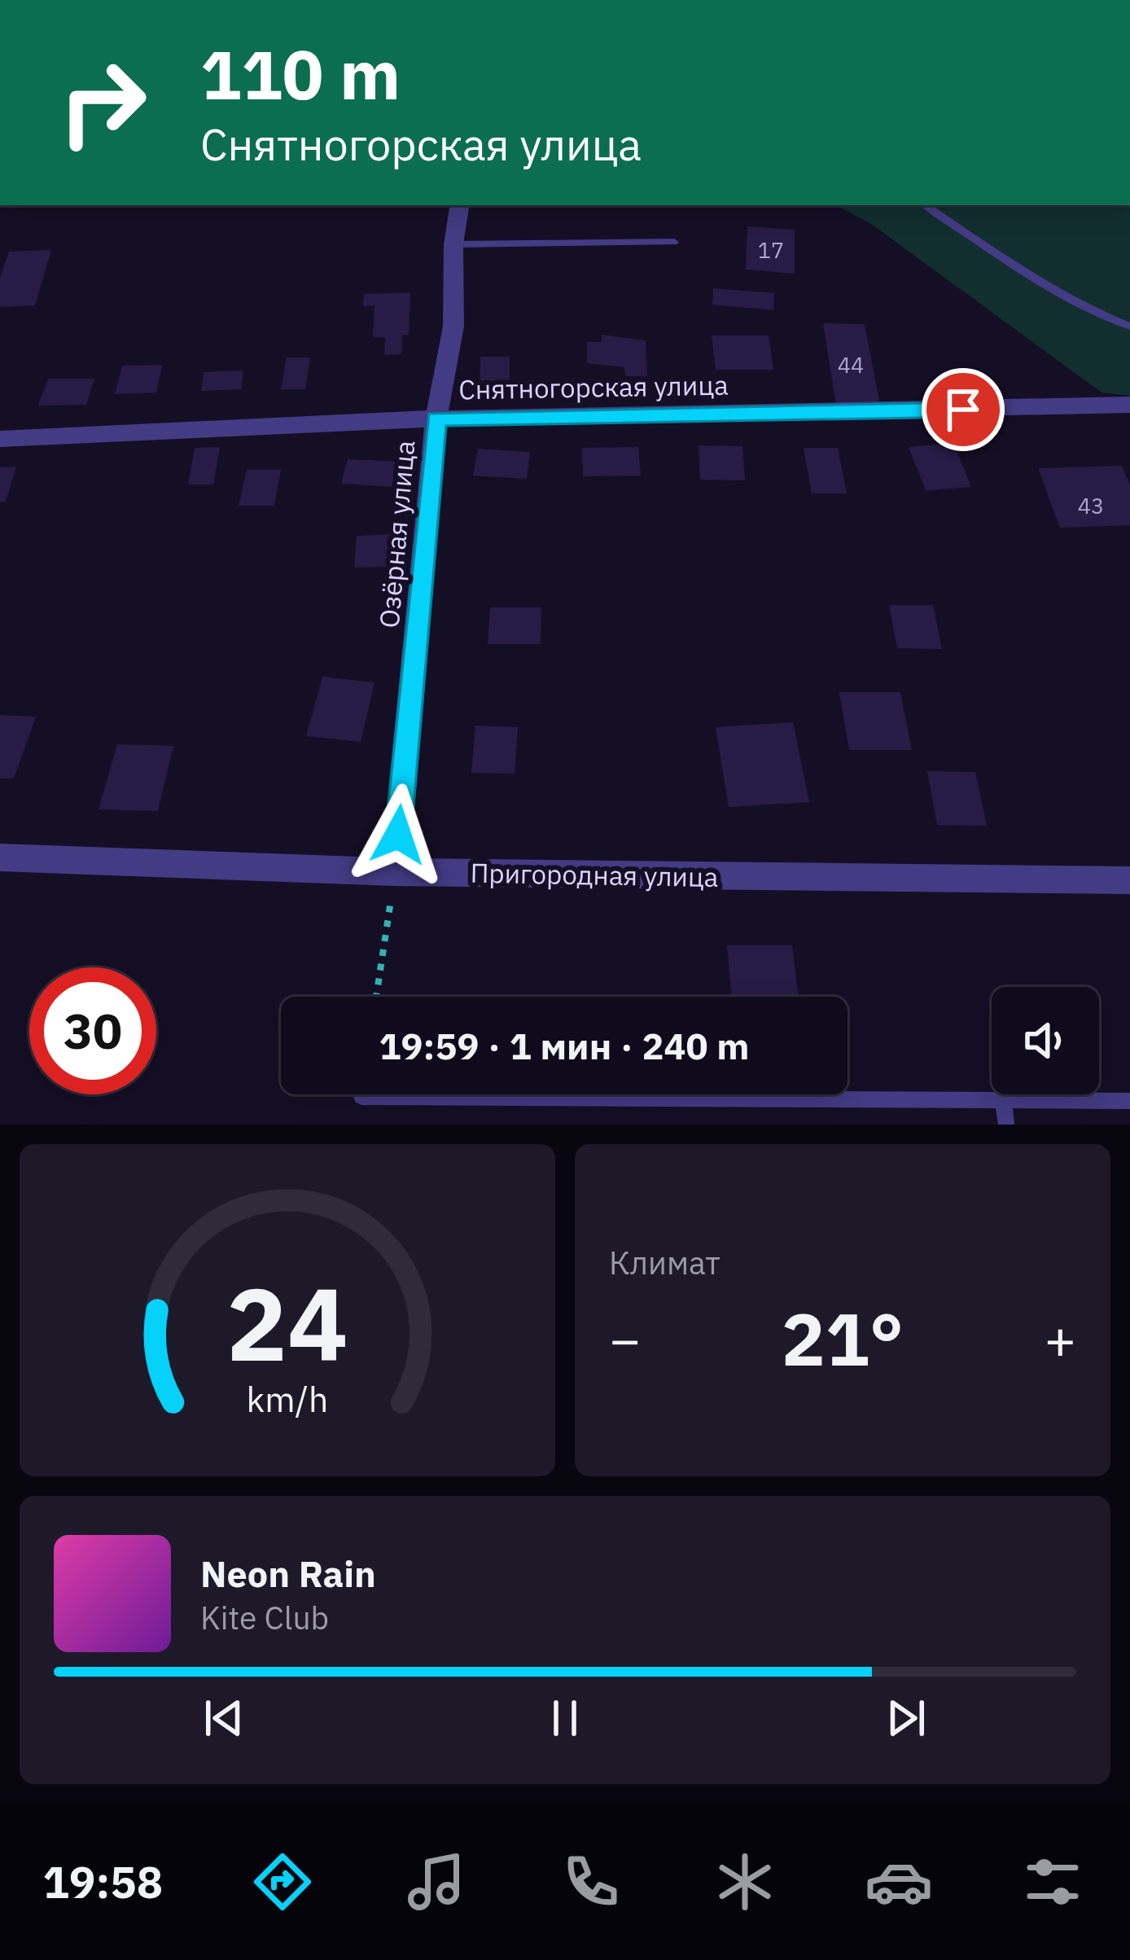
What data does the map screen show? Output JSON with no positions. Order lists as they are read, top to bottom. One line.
{"streets":{"street":["Снятногорская улица","Озёрная улица","Пригородная улица"]},"crossings":[["Снятногорская улица","Озёрная улица"],["Озёрная улица","Пригородная улица"]],"house_numbers":["17","44","43"],"page":{"turn":["110 m","Снятногорская улица"],"limit":"30","trip":"19:59 · 1 мин · 240 m","tile":"Климат","heat":["−","21°","+"],"song":["Neon Rain","Kite Club"],"tabs":"19:58","gauge":["24","km/h"]}}
